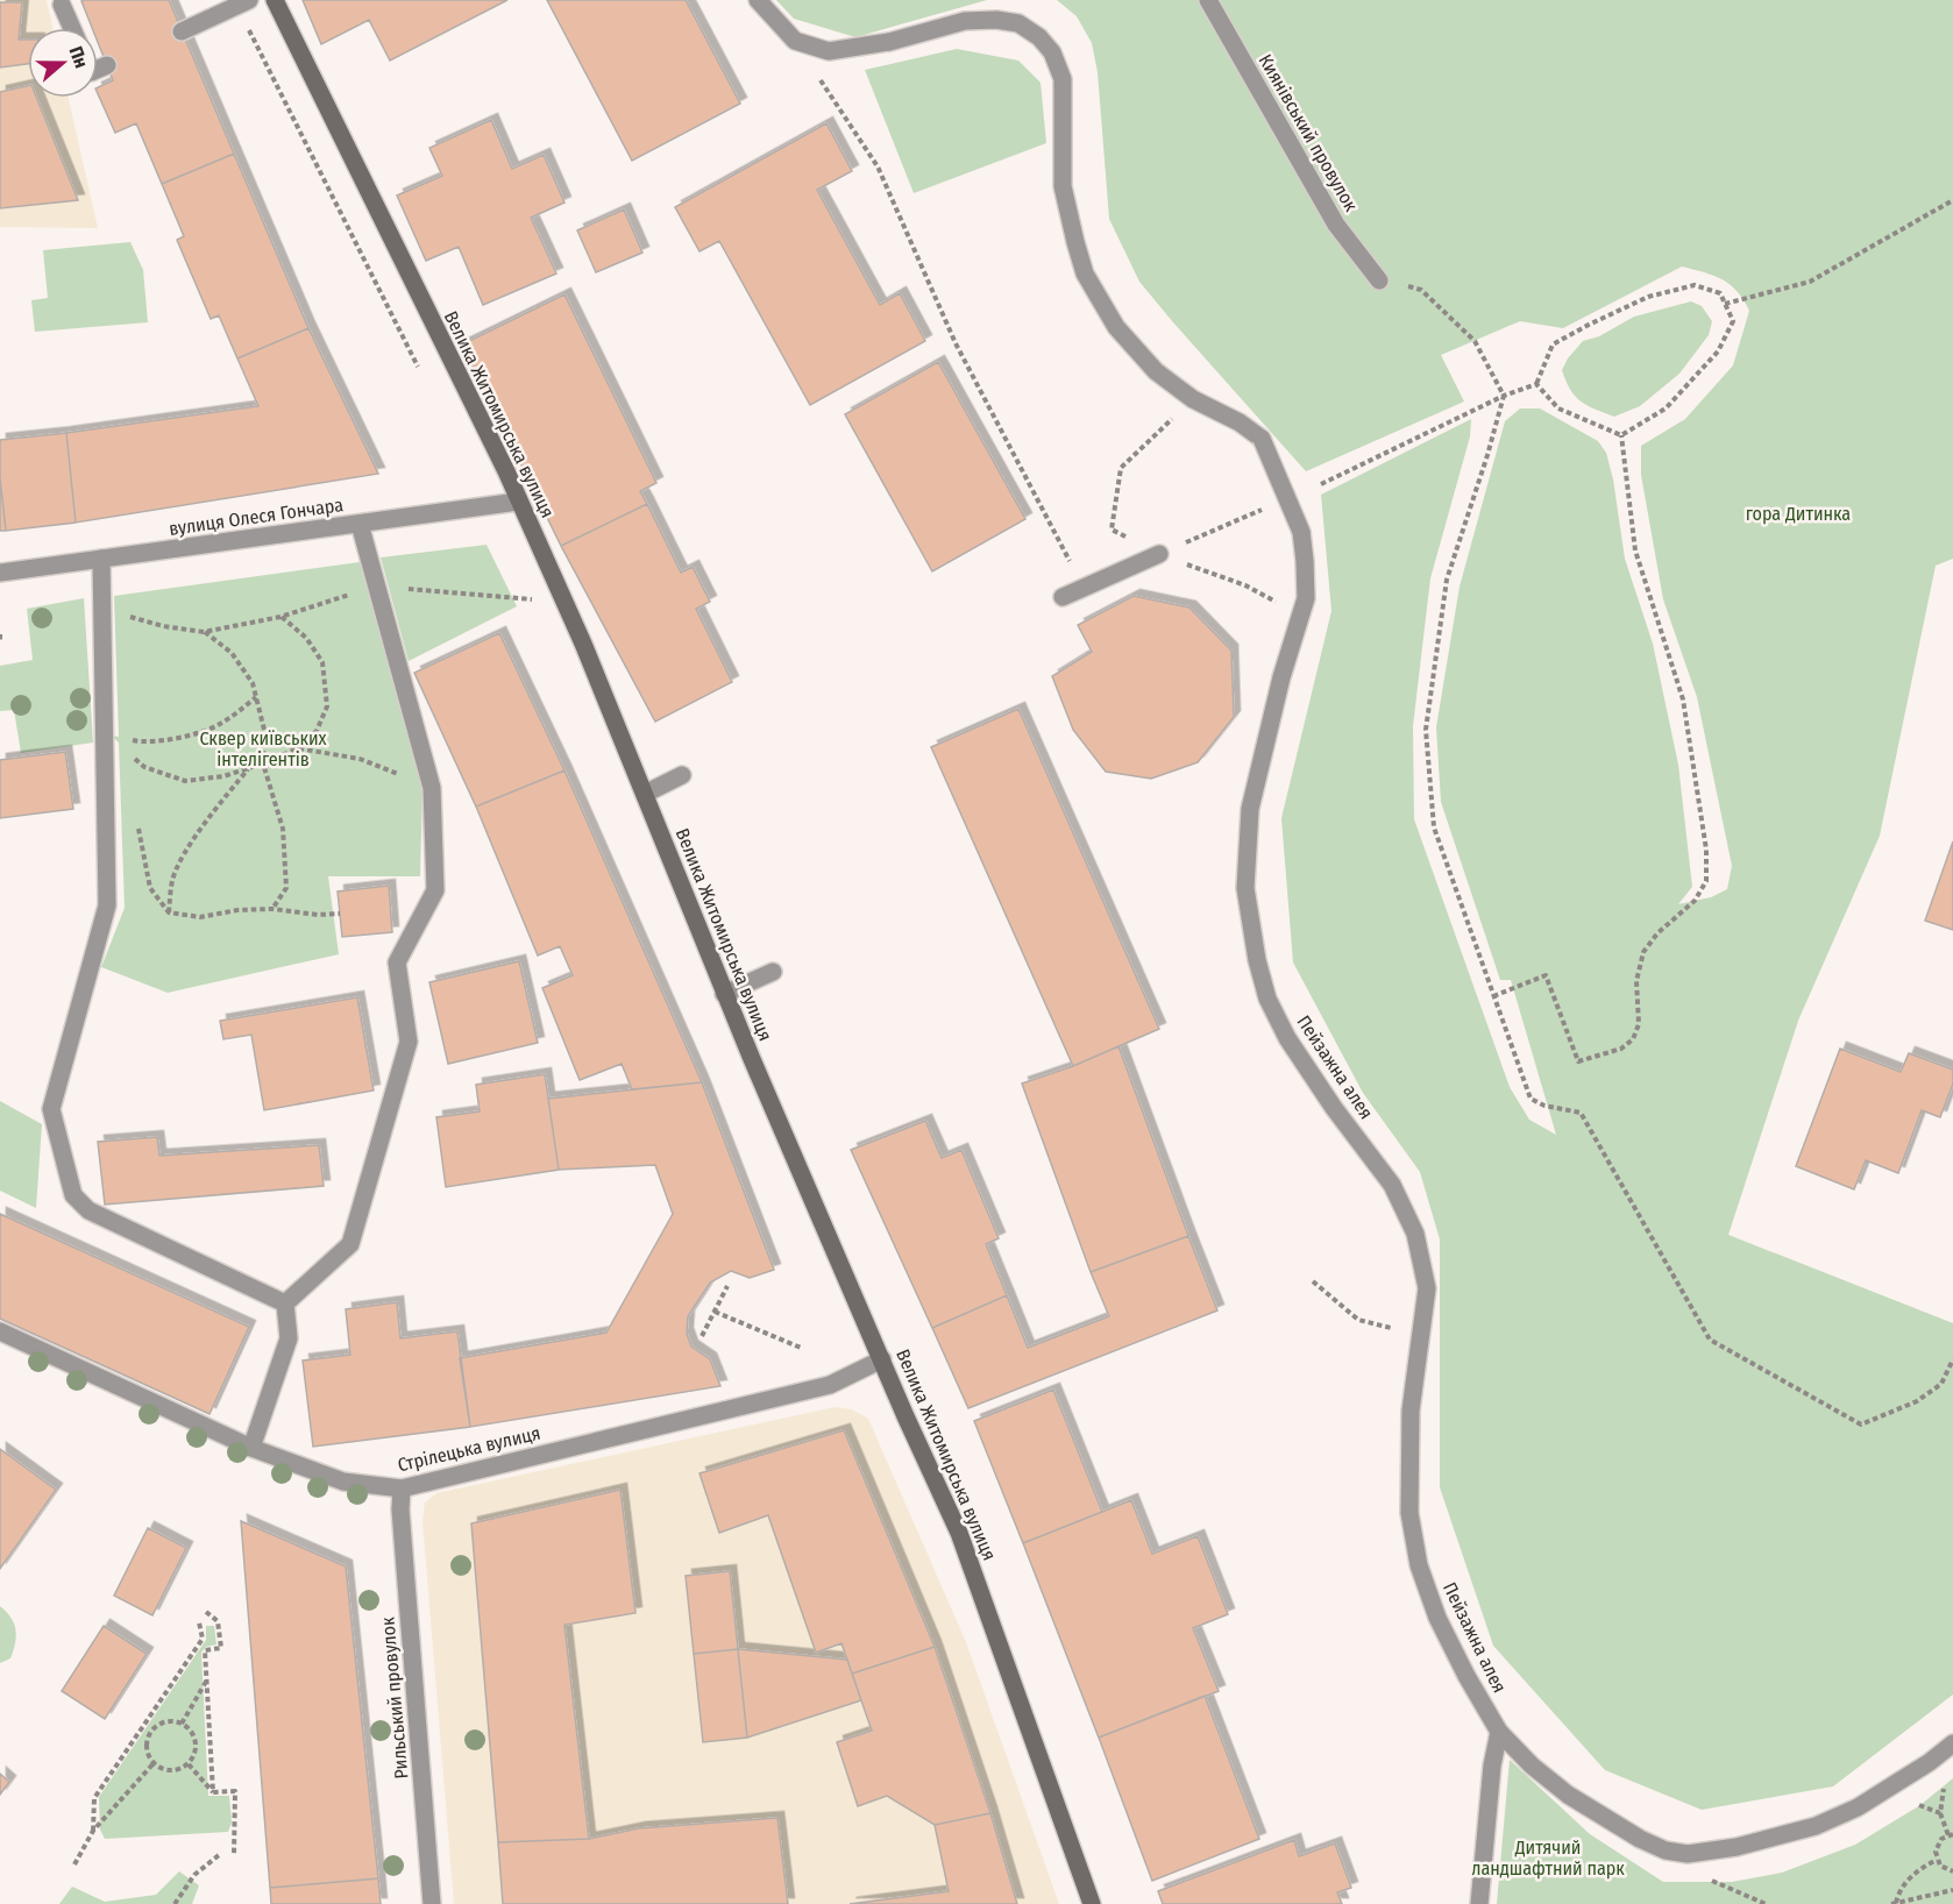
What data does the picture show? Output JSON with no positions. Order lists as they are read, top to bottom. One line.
{"streets":{"main road":["Велика Житомирська вулиця"],"street":["Киянівський провулок","вулиця Олеся Гончара","Пейзажна алея","Стрілецька вулиця","Рильський провулок"]},"crossings":[["Велика Житомирська вулиця","вулиця Олеся Гончара"],["Велика Житомирська вулиця","Стрілецька вулиця"],["Стрілецька вулиця","Рильський провулок"]],"parks":["гора Дитинка","Сквер київських інтелігентів","Дитячий ландшафтний парк"],"north":"right"}
